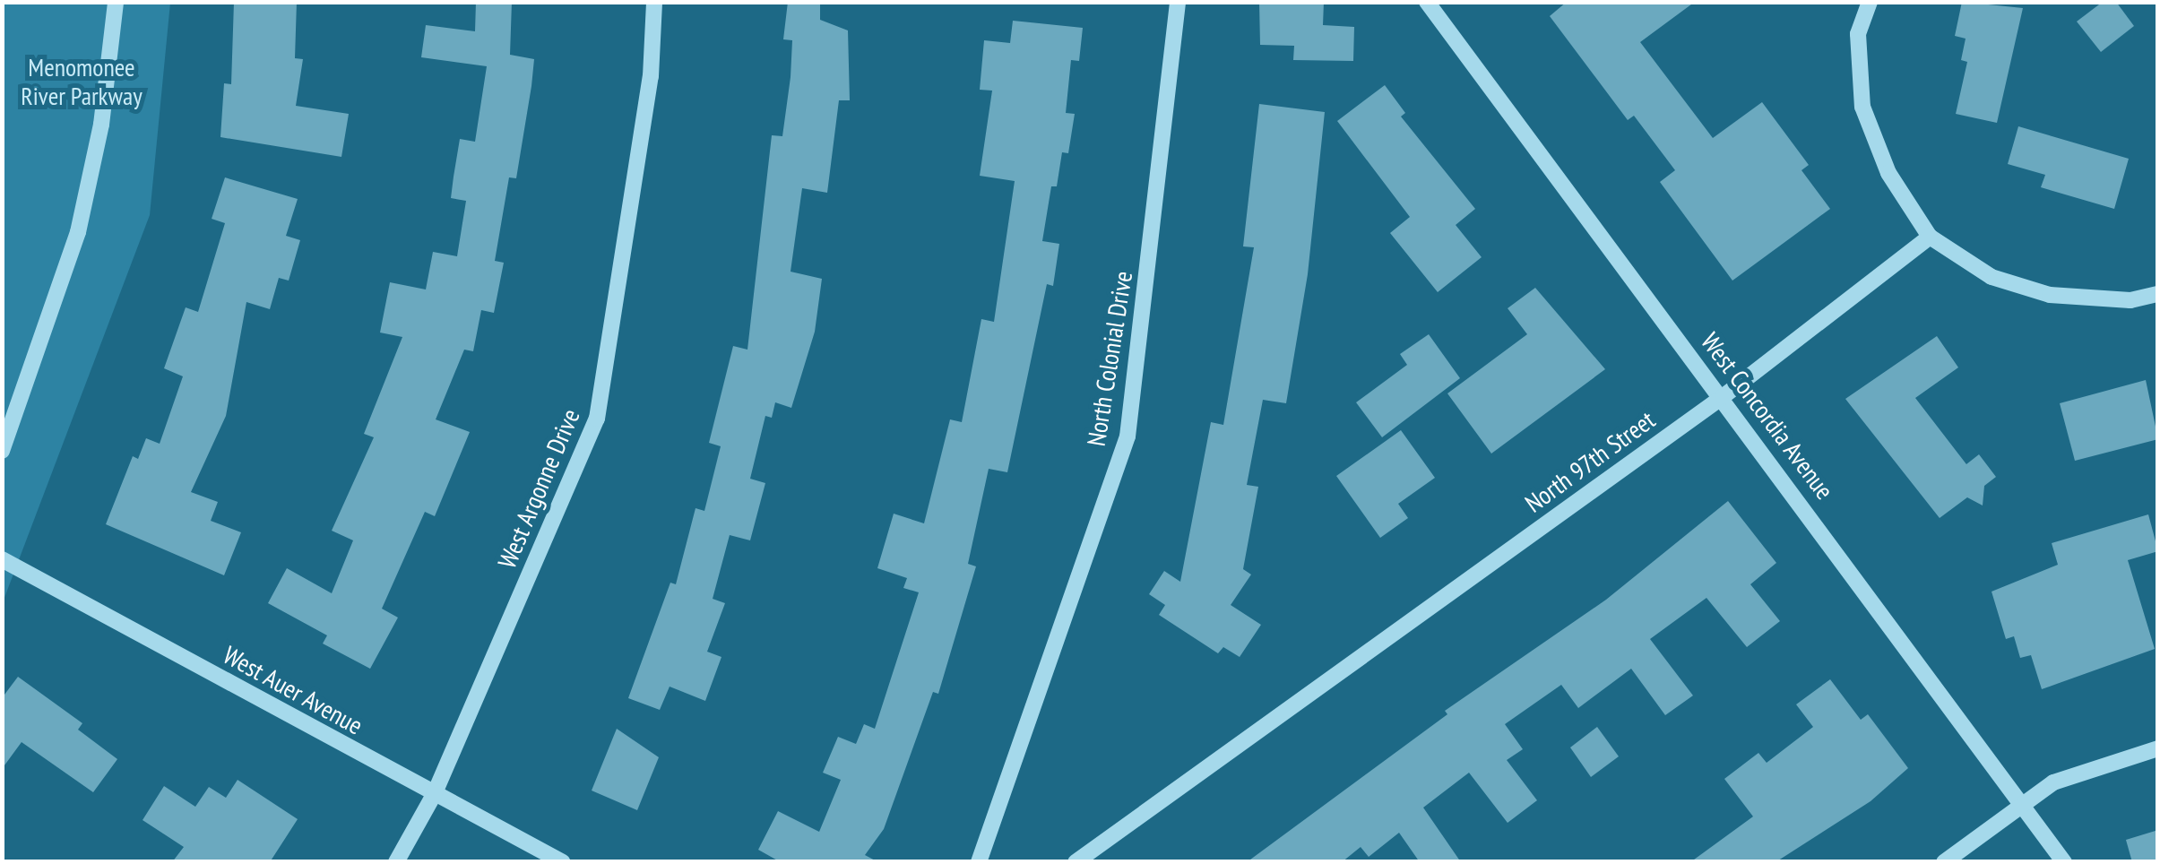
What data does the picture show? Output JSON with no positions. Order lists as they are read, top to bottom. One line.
{"streets":{"street":["North Colonial Drive","West Concordia Avenue","North 97th Street","West Argonne Drive","West Auer Avenue"]},"crossings":[["West Concordia Avenue","North 97th Street"],["West Argonne Drive","West Auer Avenue"]],"parks":["Menomonee River Parkway"]}
